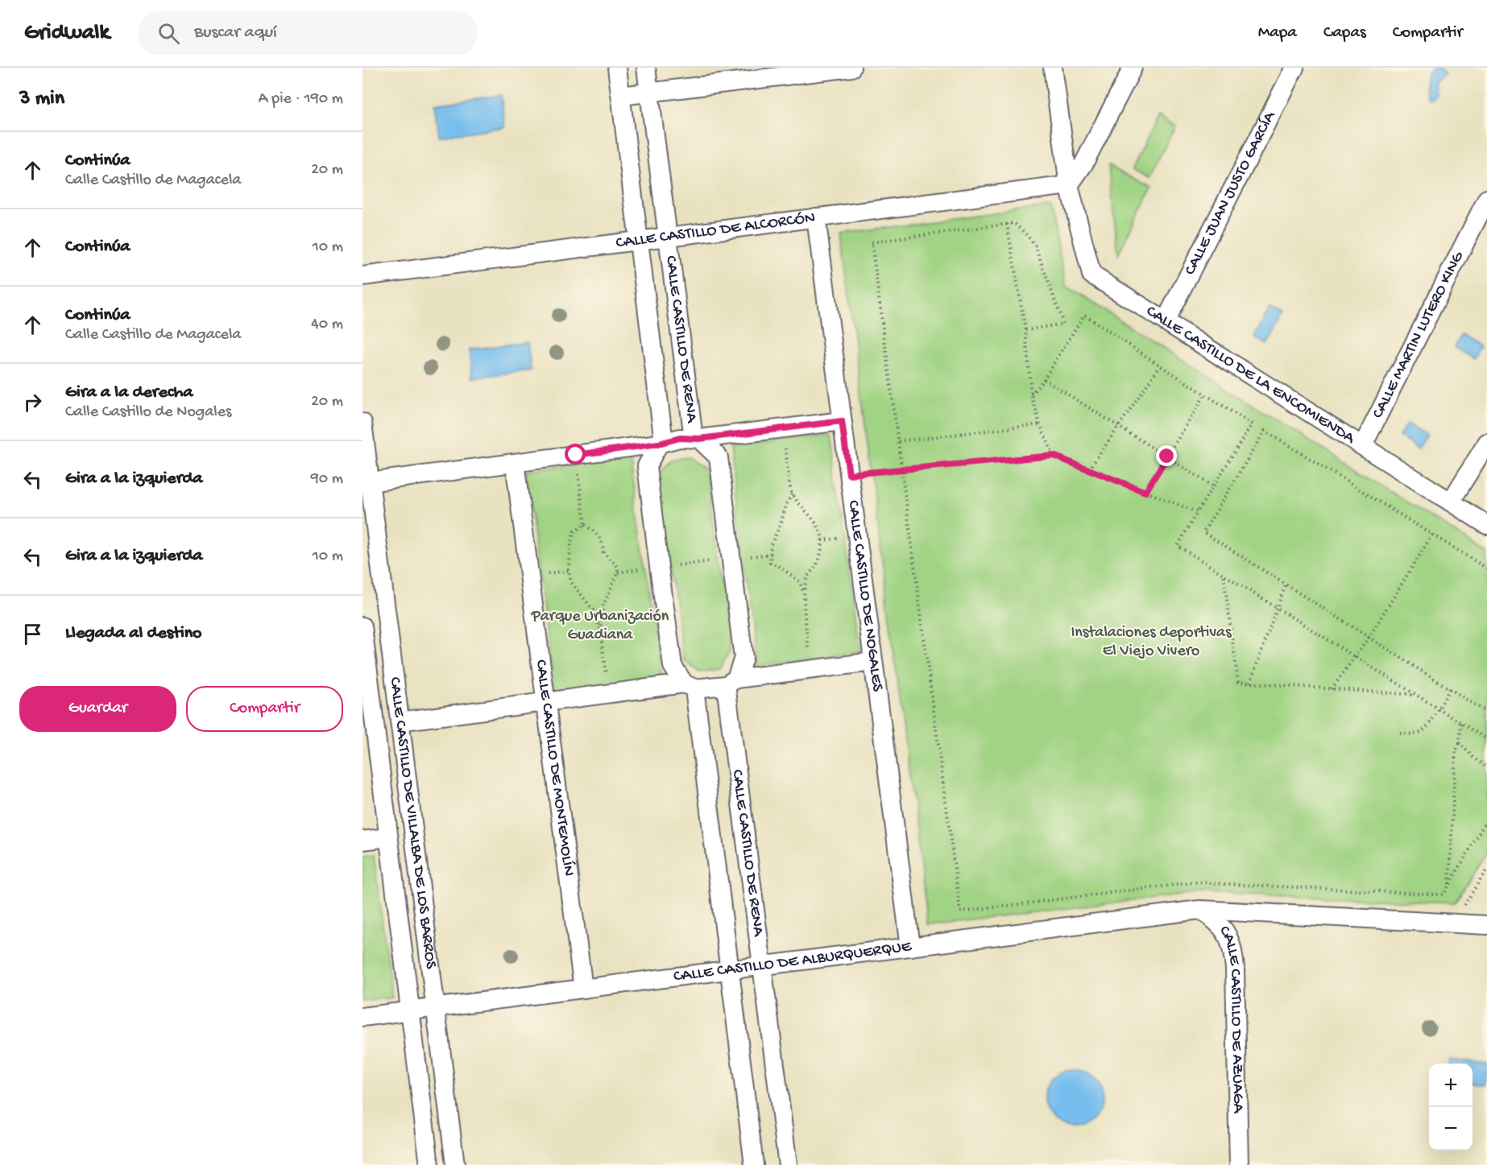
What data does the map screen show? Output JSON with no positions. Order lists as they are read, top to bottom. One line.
{"streets":{"street":["CALLE JUAN JUSTO GARCÍA","CALLE CASTILLO DE ALCORCÓN","CALLE MARTIN LUTERO KING","CALLE CASTILLO DE RENA","CALLE CASTILLO DE LA ENCOMIENDA","CALLE CASTILLO DE NOGALES","CALLE CASTILLO DE MONTEMOLÍN","CALLE CASTILLO DE VILLALBA DE LOS BARROS","CALLE CASTILLO DE ALBURQUERQUE","CALLE CASTILLO DE AZUAGA"]},"crossings":[["CALLE JUAN JUSTO GARCÍA","CALLE CASTILLO DE LA ENCOMIENDA"],["CALLE CASTILLO DE ALCORCÓN","CALLE CASTILLO DE RENA"],["CALLE CASTILLO DE ALCORCÓN","CALLE CASTILLO DE LA ENCOMIENDA"],["CALLE CASTILLO DE ALCORCÓN","CALLE CASTILLO DE NOGALES"],["CALLE MARTIN LUTERO KING","CALLE CASTILLO DE LA ENCOMIENDA"],["CALLE CASTILLO DE RENA","CALLE CASTILLO DE ALBURQUERQUE"],["CALLE CASTILLO DE NOGALES","CALLE CASTILLO DE ALBURQUERQUE"],["CALLE CASTILLO DE MONTEMOLÍN","CALLE CASTILLO DE ALBURQUERQUE"],["CALLE CASTILLO DE VILLALBA DE LOS BARROS","CALLE CASTILLO DE ALBURQUERQUE"],["CALLE CASTILLO DE ALBURQUERQUE","CALLE CASTILLO DE AZUAGA"]],"parks":["Parque Urbanización Guadiana","Instalaciones deportivas El Viejo Vivero"],"page":{"header":"Gridwalk","search":"Buscar aquí","nav":["Mapa","Capas","Compartir"],"heading":["3 min","A pie · 190 m"],"list":[["Continúa","Calle Castillo de Magacela","20 m"],["Continúa","10 m"],["Continúa","Calle Castillo de Magacela","40 m"],["Gira a la derecha","Calle Castillo de Nogales","20 m"],["Gira a la izquierda","90 m"],["Gira a la izquierda","10 m"],"Llegada al destino"],"buttons":["Guardar","Compartir"],"map_buttons":["+","−"]}}
